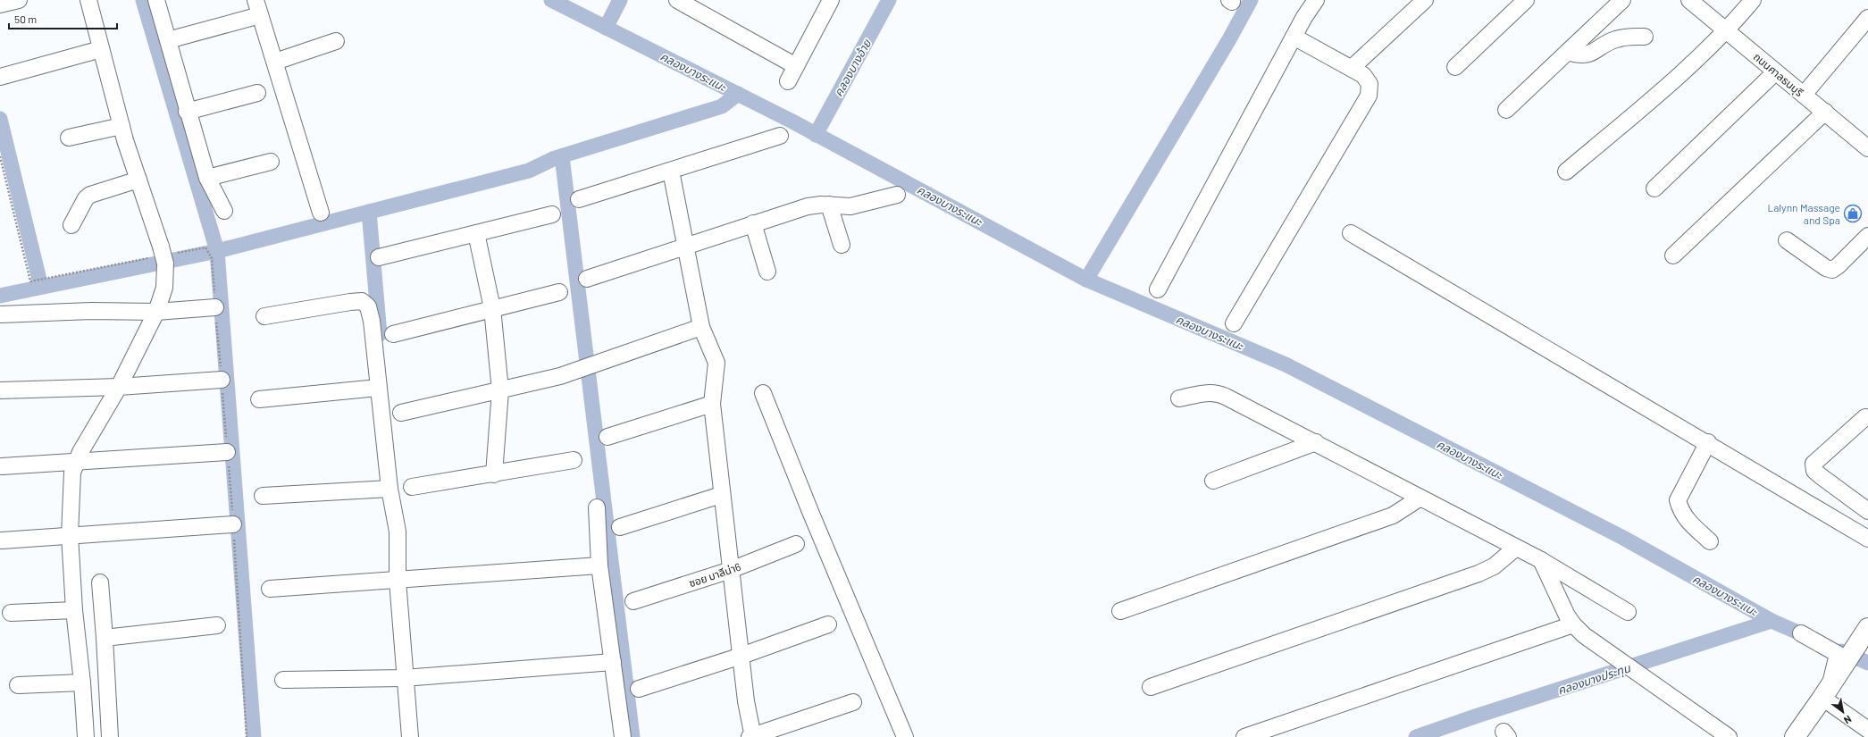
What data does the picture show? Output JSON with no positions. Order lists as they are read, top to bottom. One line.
{"streets":{"street":["ถนนศาลธนบุรี","ซอย บาลีน่า6"]},"water":["คลองบางอ้าย","คลองบางระแนะ","คลองบางประทุน"],"places":{"shop":["Lalynn Massage and Spa"]},"scale_bar":"50 m","north":"bottom right"}
